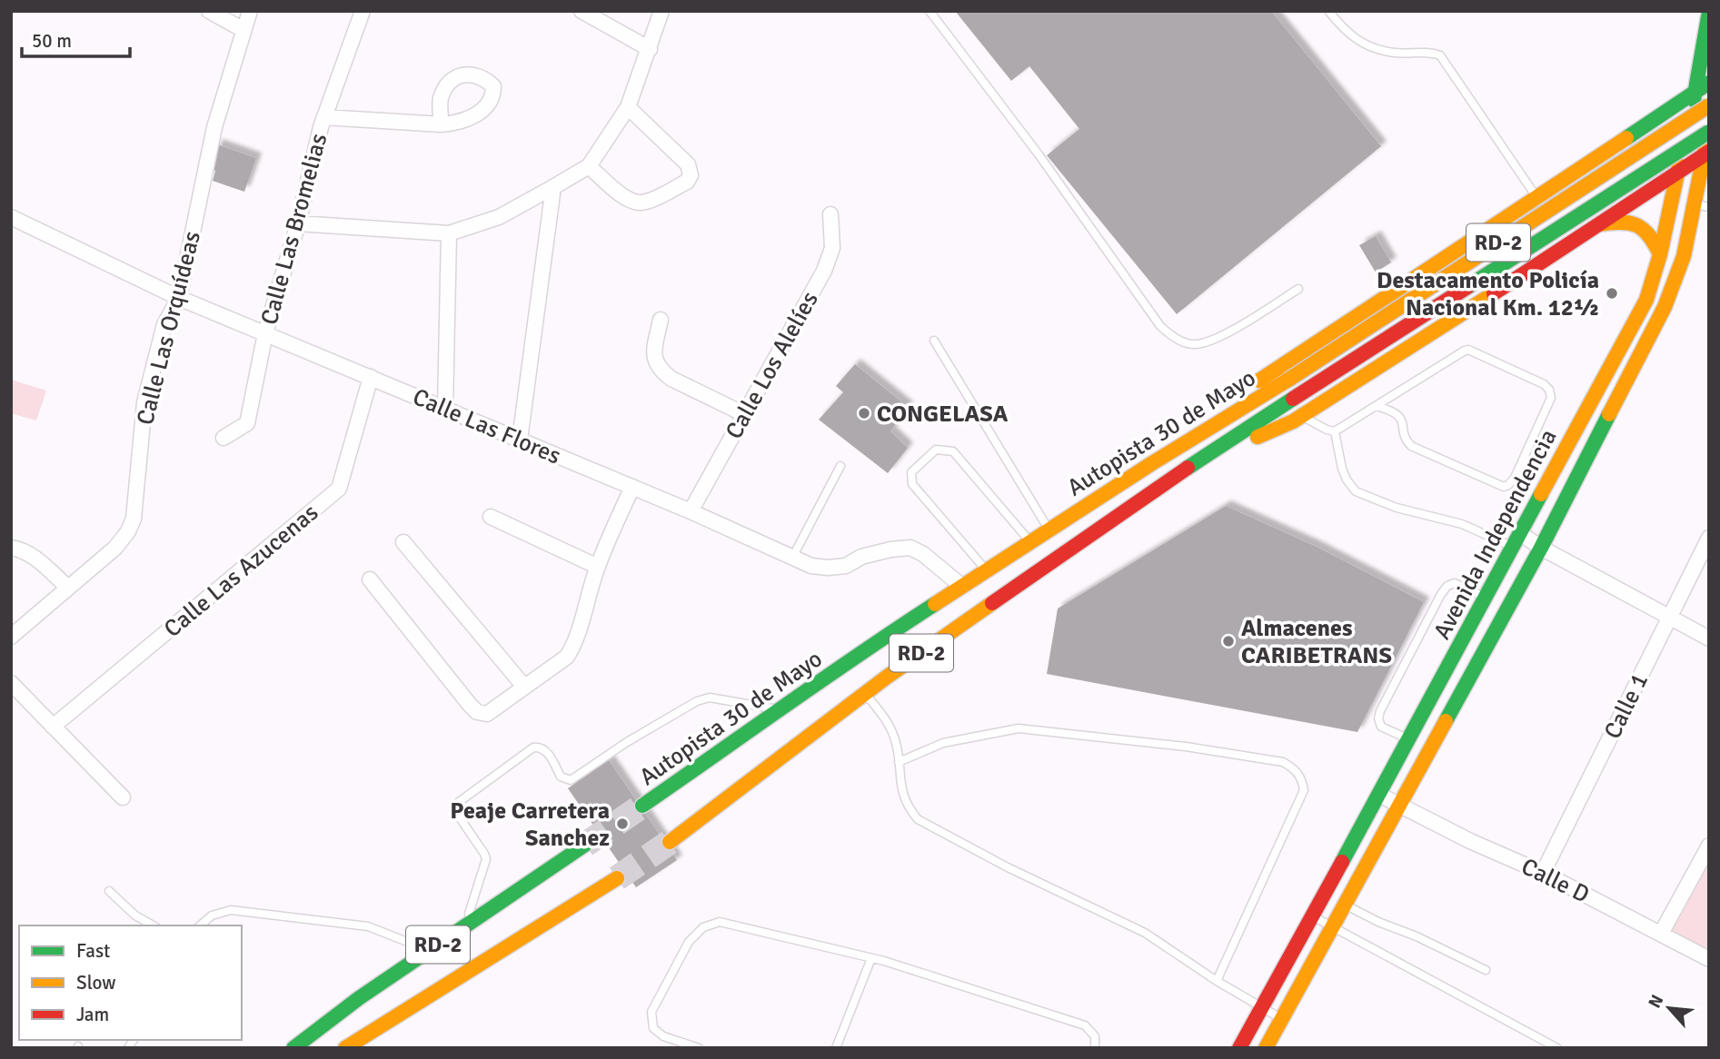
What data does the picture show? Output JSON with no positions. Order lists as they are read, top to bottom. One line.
{"streets":{"main road":["RD-2","Autopista 30 de Mayo","Avenida Independencia"],"street":["Calle Las Bromelias","Calle Las Orquídeas","Calle Los Alelíes","Calle Las Flores","Calle Las Azucenas","Calle 1","Calle D"]},"crossings":[["Calle Las Bromelias","Calle Las Flores"],["Calle Las Orquídeas","Calle Las Flores"],["Calle Los Alelíes","Calle Las Flores"],["Calle Las Flores","Autopista 30 de Mayo"],["Calle Las Flores","Calle Las Azucenas"],["Autopista 30 de Mayo","Avenida Independencia"],["Avenida Independencia","Calle D"],["Calle 1","Calle D"]],"places":["Destacamento Policía Nacional Km. 12½","CONGELASA","Almacenes CARIBETRANS","Peaje Carretera Sanchez"],"legend":["Fast","Slow","Jam"],"scale_bar":"50 m","north":"top left"}
